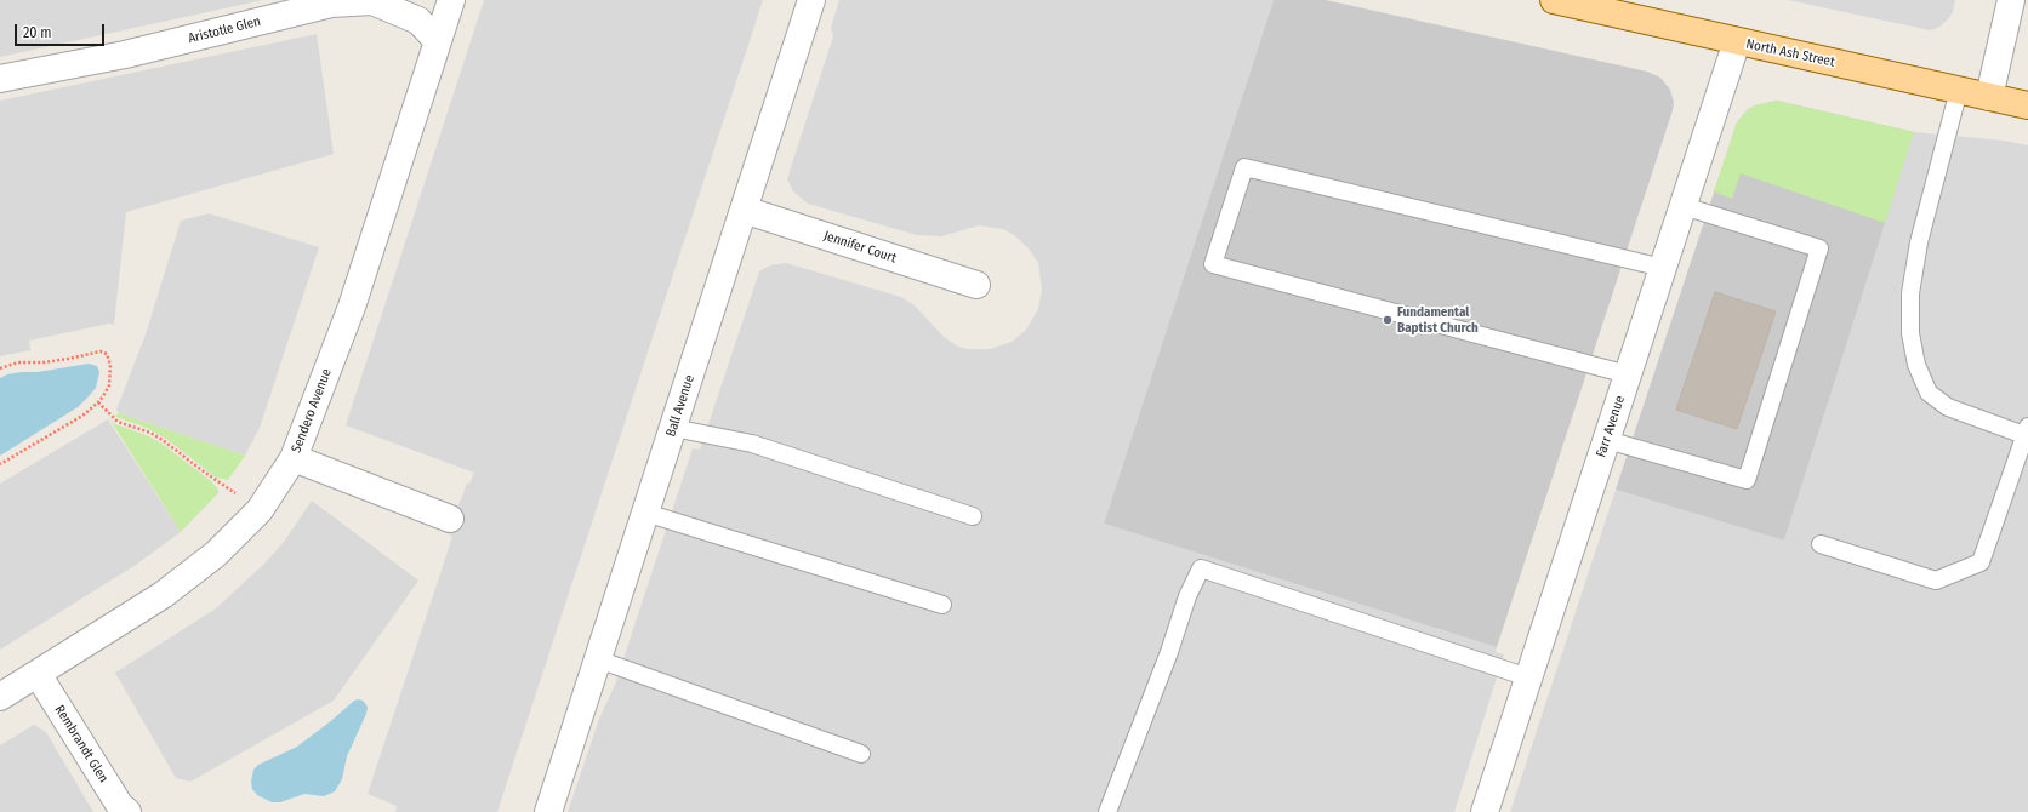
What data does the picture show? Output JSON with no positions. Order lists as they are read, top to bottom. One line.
{"streets":{"main road":["North Ash Street"],"street":["Aristotle Glen","Jennifer Court","Ball Avenue","Sendero Avenue","Farr Avenue","Rembrandt Glen"]},"crossings":[["Aristotle Glen","Sendero Avenue"],["North Ash Street","Farr Avenue"],["Jennifer Court","Ball Avenue"],["Sendero Avenue","Rembrandt Glen"]],"places":["Fundamental Baptist Church"],"scale_bar":"20 m"}
